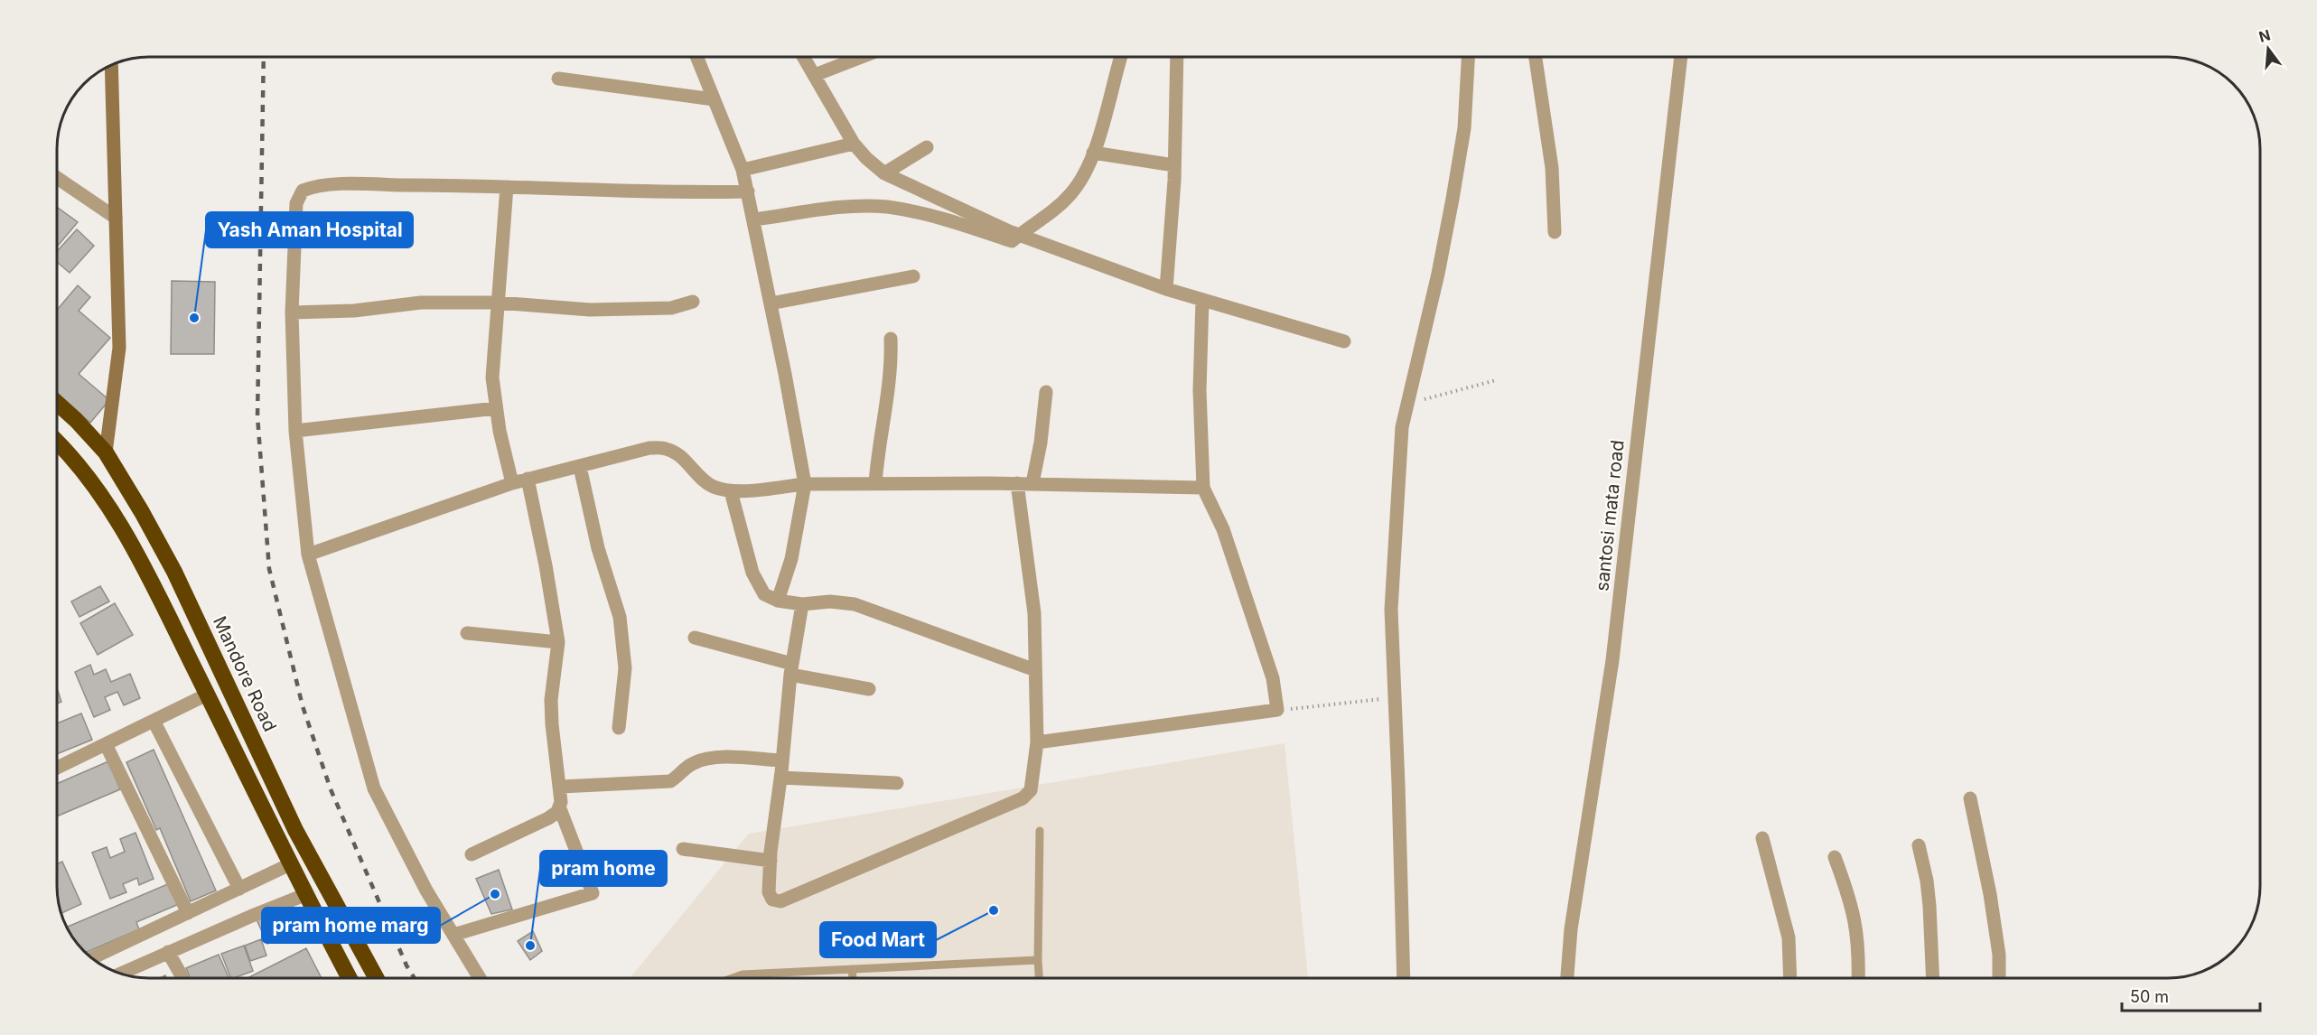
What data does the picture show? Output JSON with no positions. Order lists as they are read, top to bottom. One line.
{"streets":{"highway":["Mandore Road"],"street":["santosi mata road"]},"places":["Yash Aman Hospital","pram home marg","Food Mart","pram home"],"scale_bar":"50 m","north":"top"}
